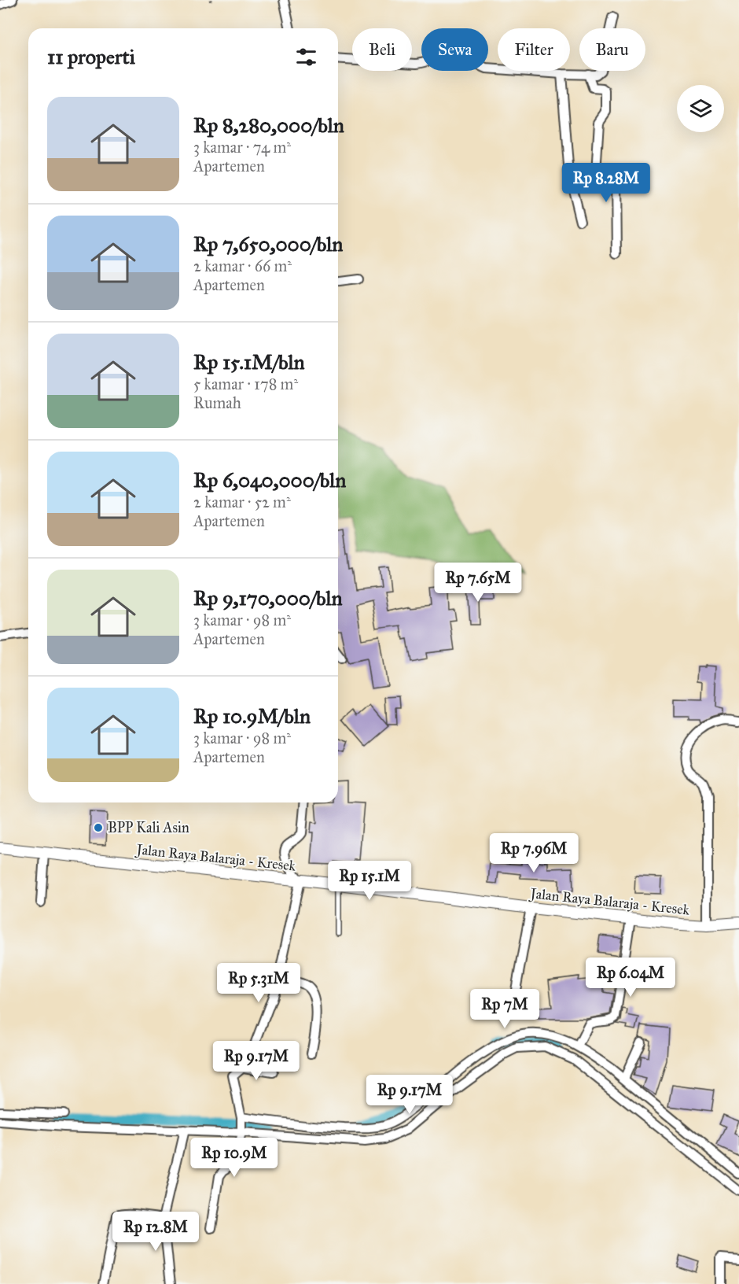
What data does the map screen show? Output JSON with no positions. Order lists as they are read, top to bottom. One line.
{"streets":{"street":["Jalan Raya Balaraja - Kresek"]},"places":["BPP Kali Asin"],"page":{"chip":["Beli","Sewa","Filter","Baru"],"heading":"11 properti","list":[{"name":"Rp 8,280,000/bln","note":"3 kamar · 74 m² · Apartemen"},{"name":"Rp 7,650,000/bln","note":"2 kamar · 66 m² · Apartemen"},{"name":"Rp 15.1M/bln","note":"5 kamar · 178 m² · Rumah"},{"name":"Rp 6,040,000/bln","note":"2 kamar · 52 m² · Apartemen"},{"name":"Rp 9,170,000/bln","note":"3 kamar · 98 m² · Apartemen"},{"name":"Rp 10.9M/bln","note":"3 kamar · 98 m² · Apartemen"}],"price":["Rp 8.28M","Rp 7.65M","Rp 7.96M","Rp 15.1M","Rp 6.04M","Rp 5.31M","Rp 7M","Rp 9.17M","Rp 9.17M","Rp 10.9M","Rp 12.8M"]}}
